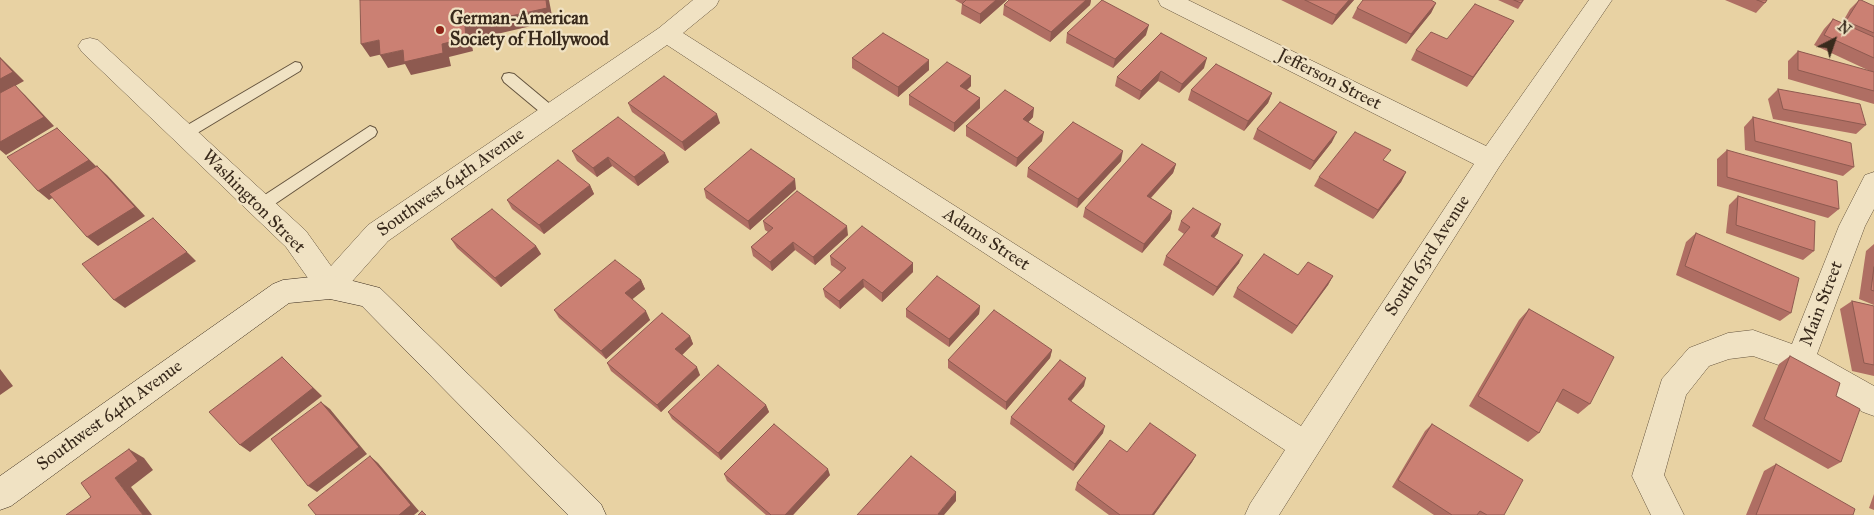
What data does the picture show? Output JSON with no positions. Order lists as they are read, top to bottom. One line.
{"streets":{"street":["Jefferson Street","Southwest 64th Avenue","Washington Street","Adams Street","South 63rd Avenue","Main Street"]},"crossings":[["Jefferson Street","South 63rd Avenue"],["Southwest 64th Avenue","Washington Street"],["Southwest 64th Avenue","Adams Street"],["Adams Street","South 63rd Avenue"]],"places":["German-American Society of Hollywood"],"north":"top right"}
